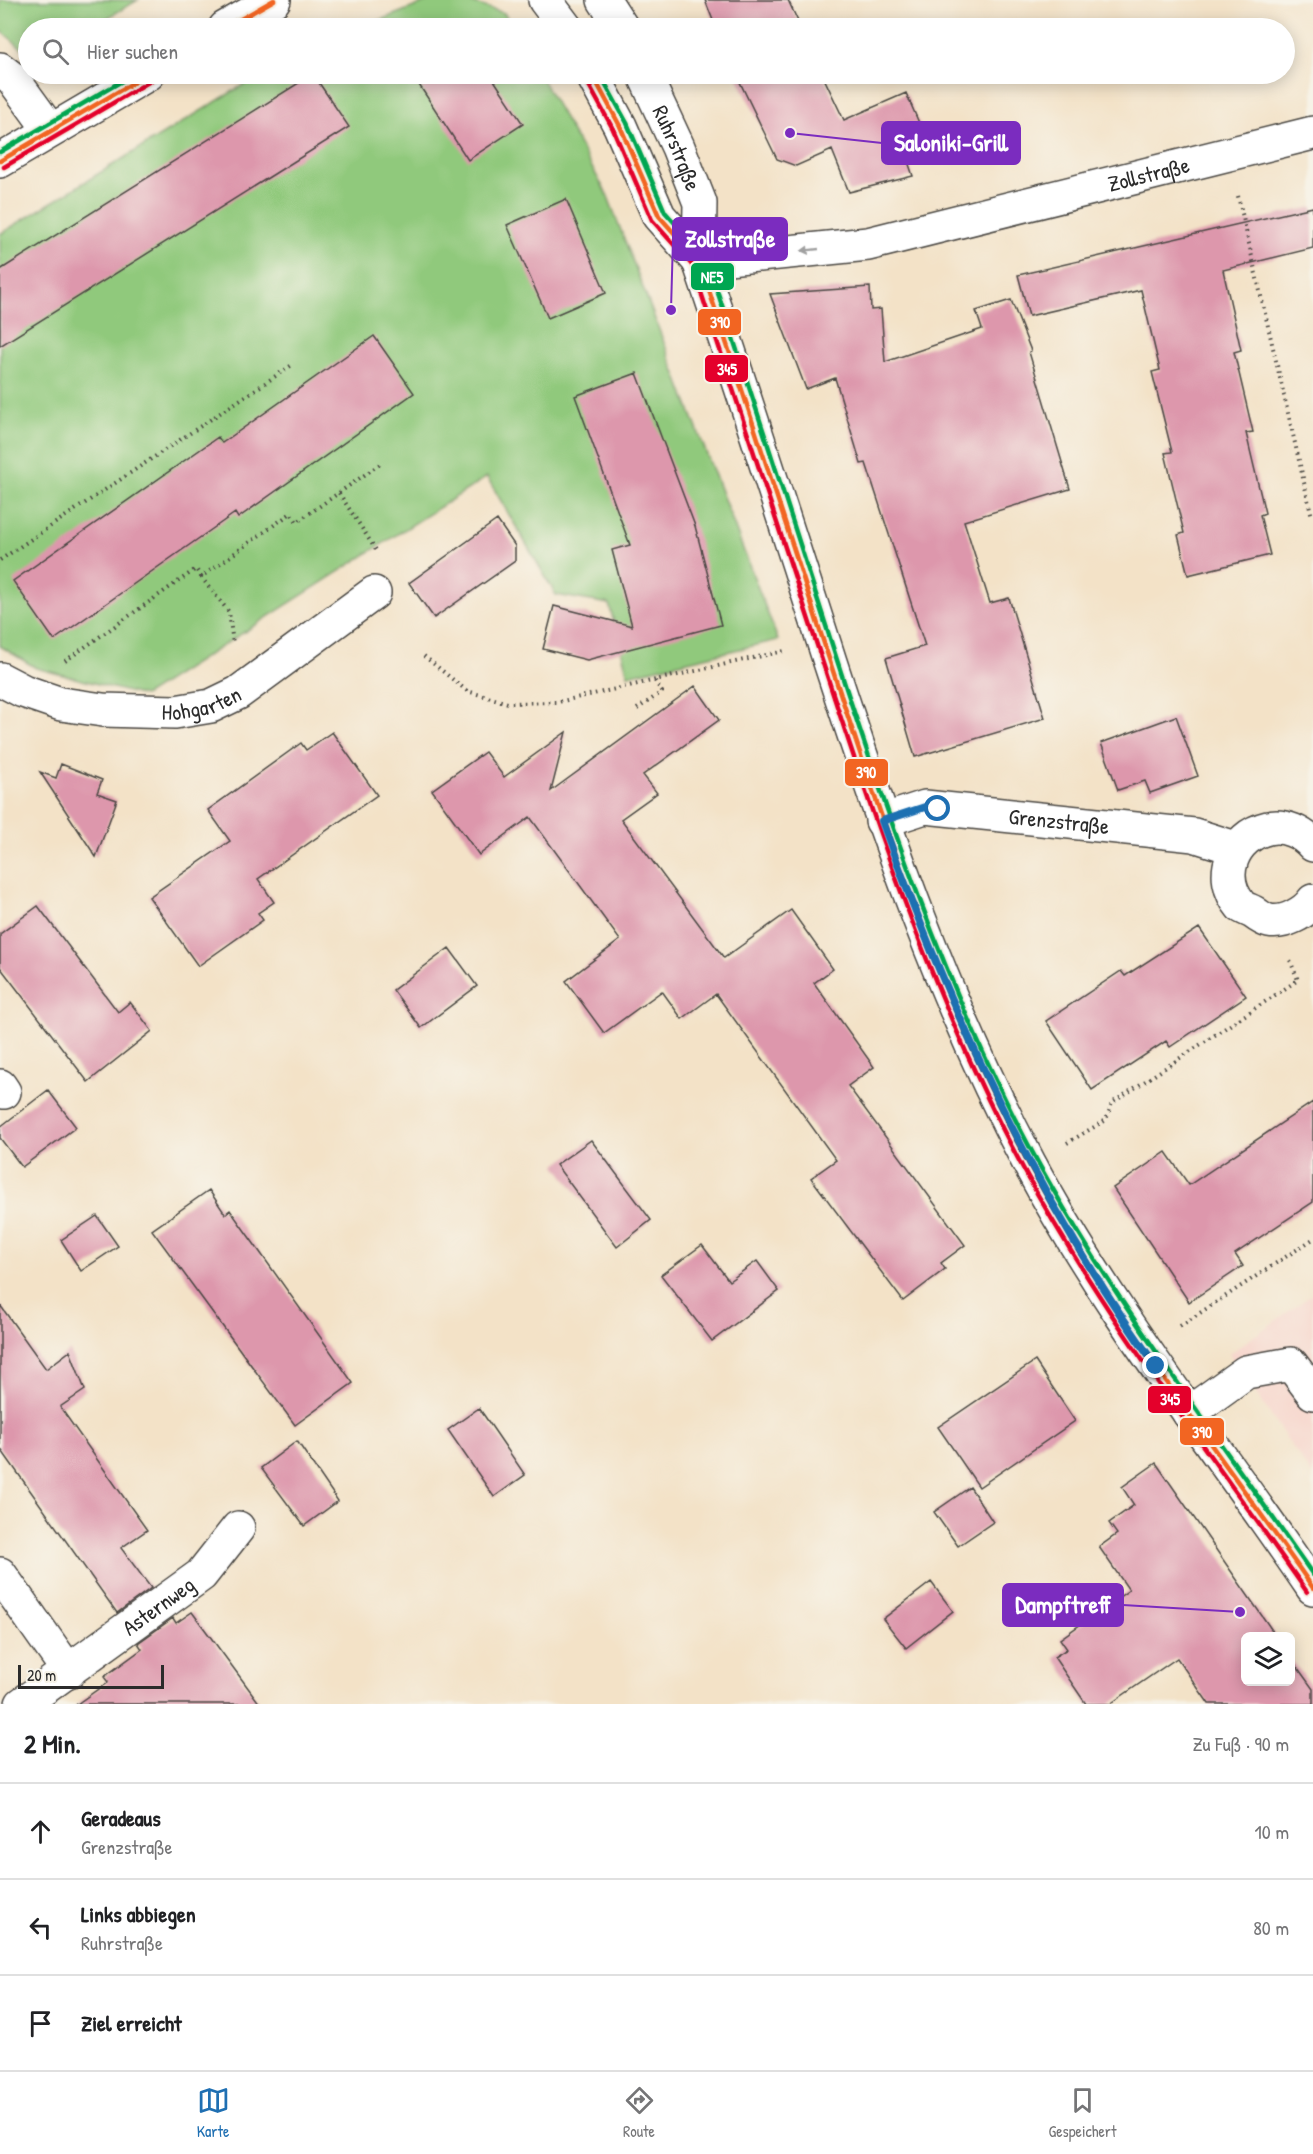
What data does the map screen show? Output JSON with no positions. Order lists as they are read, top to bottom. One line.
{"streets":{"street":["Ruhrstraße","Zollstraße","Hohgarten","Grenzstraße","Asternweg"]},"crossings":[["Ruhrstraße","Zollstraße"],["Ruhrstraße","Grenzstraße"]],"one_way":["Zollstraße"],"places":["Saloniki-Grill","Zollstraße","Dampftreff"],"lines":["transit line 390","transit line 345","transit line NE5"],"scale_bar":"20 m","page":{"search":"Hier suchen","scale":"20 m","heading":["2 Min.","Zu Fuß · 90 m"],"list":[["Geradeaus","Grenzstraße","10 m"],["Links abbiegen","Ruhrstraße","80 m"],"Ziel erreicht"],"nav":["Karte","Route","Gespeichert"]}}
